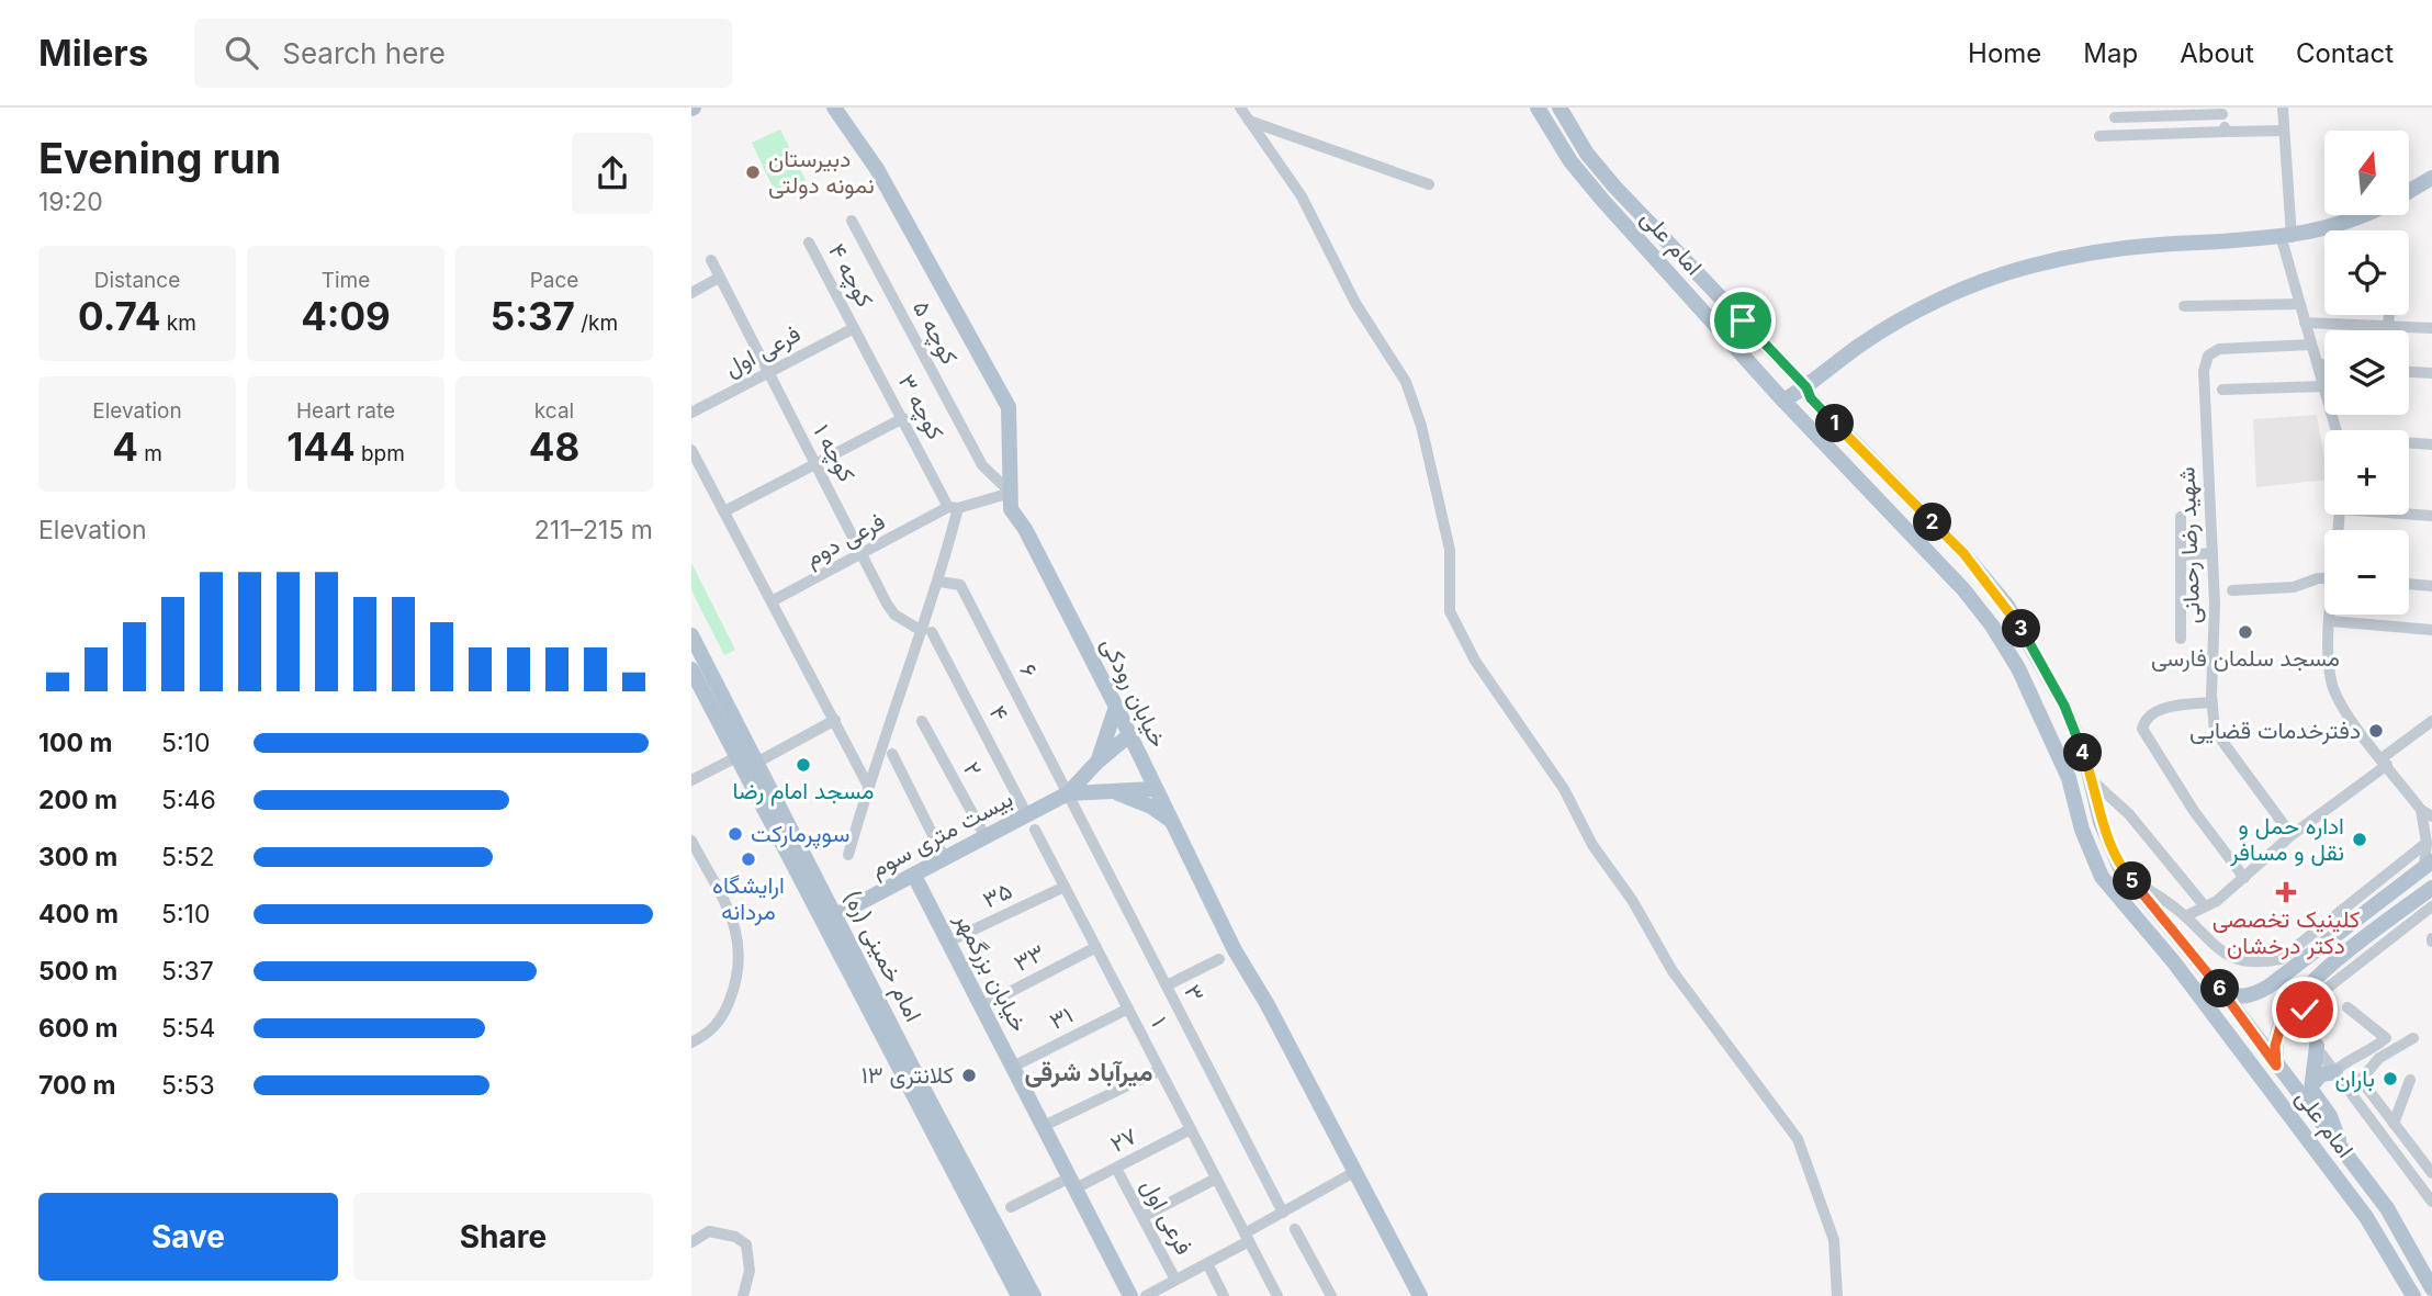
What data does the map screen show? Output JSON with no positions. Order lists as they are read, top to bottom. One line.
{"streets":{"main road":["امام علی","خیابان رودکی","بیست متری سوم","امام خمینی (ره)","خیابان بزرگمهر"],"street":["کوچه ۴","کوچه ۵","فرعی اول","کوچه ۳","کوچه ۱","فرعی دوم","شهید رضا رحمانی","۶","۴","۲","۳۵","۳۳","۳","۳۱","۱","۲۷"]},"crossings":[["کوچه ۴","فرعی اول"],["کوچه ۴","کوچه ۳"],["کوچه ۵","فرعی دوم"],["کوچه ۵","خیابان رودکی"],["فرعی اول","کوچه ۳"],["فرعی اول","کوچه ۱"],["کوچه ۳","فرعی دوم"],["کوچه ۱","فرعی دوم"],["کوچه ۱","۴"],["فرعی دوم","خیابان رودکی"],["۶","بیست متری سوم"],["۶","۳"],["خیابان رودکی","بیست متری سوم"],["۴","بیست متری سوم"],["۴","۱"],["۲","بیست متری سوم"],["بیست متری سوم","امام خمینی (ره)"],["بیست متری سوم","خیابان بزرگمهر"],["بیست متری سوم","۳"],["بیست متری سوم","۱"],["۳۵","خیابان بزرگمهر"],["۳۵","۱"],["۳۳","خیابان بزرگمهر"],["۳۳","۱"],["خیابان بزرگمهر","۳۱"],["خیابان بزرگمهر","۲۷"],["۳۱","۱"],["۱","۲۷"]],"districts":["میرآباد شرقی"],"places":{"other":["دبیرستان نمونه دولتی","مسجد سلمان فارسی","دفترخدمات قضایی","مسجد امام رضا","سوپرمارکت","اداره حمل و نقل و مسافر","ارایشگاه مردانه","کلانتری ۱۳","باران"],"health":["کلینیک تخصصی دکتر درخشان"]},"north":"top","page":{"header":"Milers","search":"Search here","nav":["Home","Map","About","Contact"],"heading":["Evening run","19:20"],"map_buttons":["+","−"],"stats":[["Distance","0.74 km"],["Time","4:09"],["Pace","5:37 /km"],["Elevation","4 m"],["Heart rate","144 bpm"],["kcal","48"]],"pins":["1","2","3","4","5","6"],"chart":["Elevation","211–215 m"],"list":[{"name":"100 m","note":"5:10"},{"name":"200 m","note":"5:46"},{"name":"300 m","note":"5:52"},{"name":"400 m","note":"5:10"},{"name":"500 m","note":"5:37"},{"name":"600 m","note":"5:54"},{"name":"700 m","note":"5:53"}],"buttons":["Save","Share"]}}
